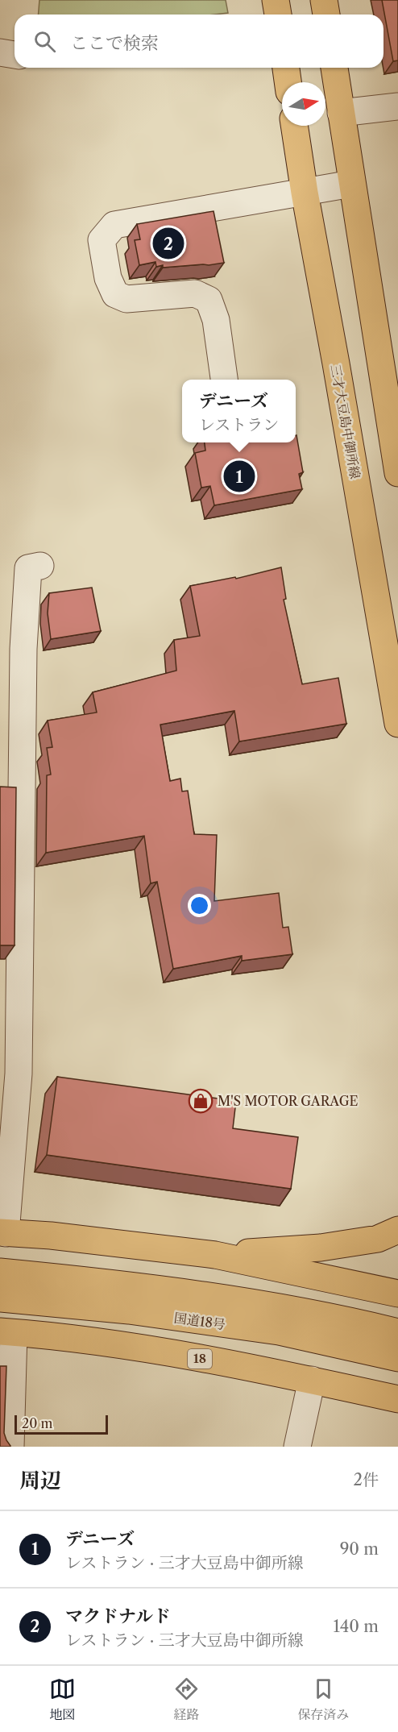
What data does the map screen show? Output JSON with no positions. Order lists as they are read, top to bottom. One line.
{"streets":{"main road":["三才大豆島中御所線","国道18号","18"]},"places":{"shop":["M'S MOTOR GARAGE"]},"scale_bar":"20 m","north":"right","page":{"search":"ここで検索","pins":["2","1"],"popup":["デニーズ","レストラン"],"scale":"20 m","heading":["周辺","2件"],"list":[{"mark":"1","name":"デニーズ","note":"レストラン · 三才大豆島中御所線","value":"90 m"},{"mark":"2","name":"マクドナルド","note":"レストラン · 三才大豆島中御所線","value":"140 m"}],"nav":["地図","経路","保存済み"]}}
